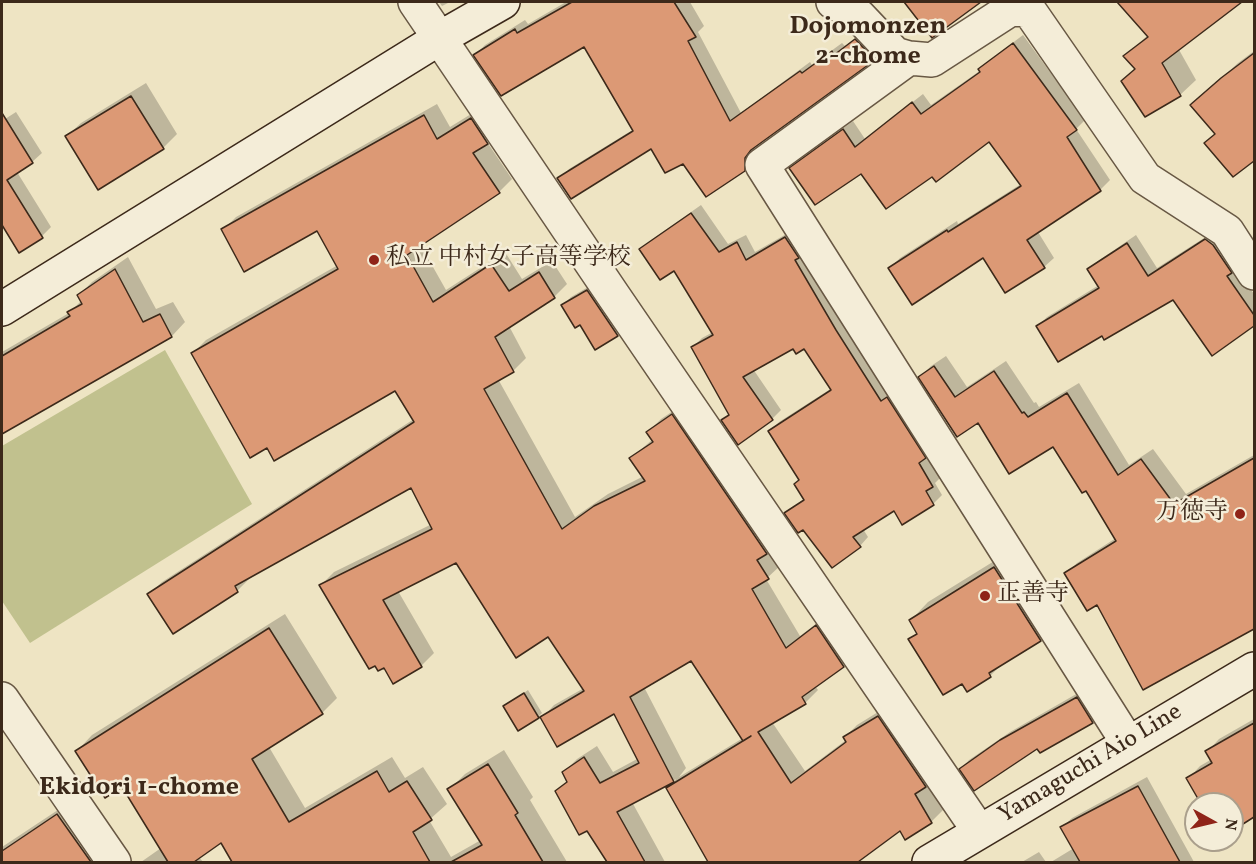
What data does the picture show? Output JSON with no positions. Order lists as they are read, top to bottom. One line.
{"streets":{"street":["Yamaguchi Aio Line"]},"districts":["Dojomonzen 2-chome","Ekidori 1-chome"],"places":["私立 中村女子高等学校","万徳寺","正善寺"],"north":"right"}
